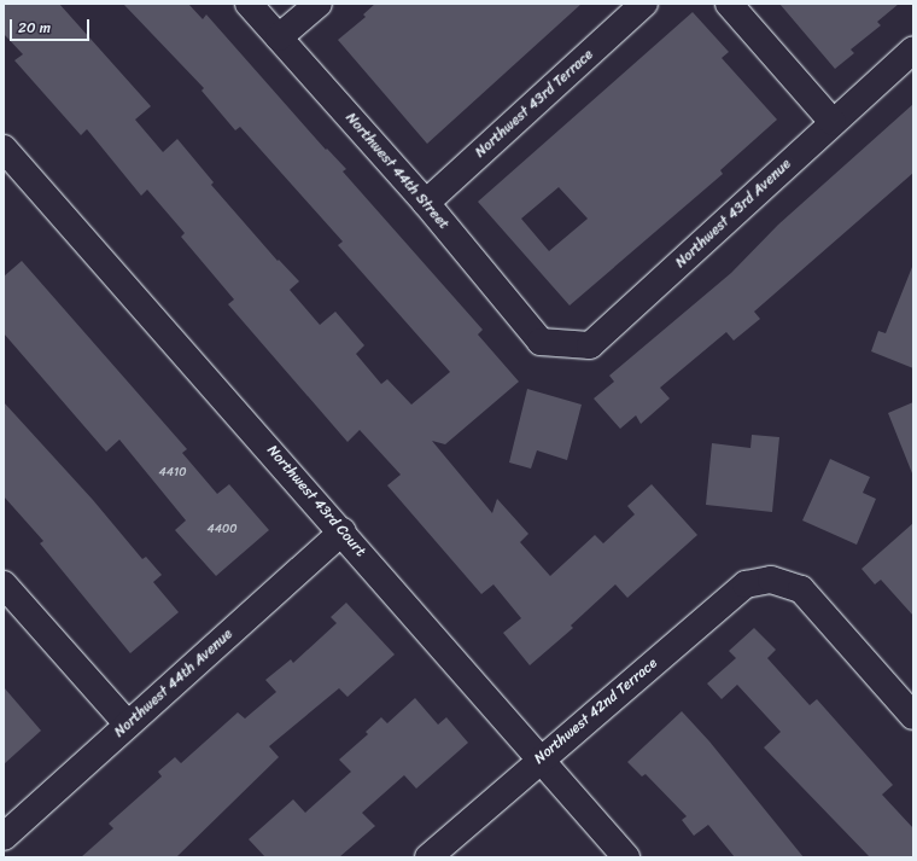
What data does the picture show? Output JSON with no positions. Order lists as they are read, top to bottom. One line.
{"streets":{"street":["Northwest 43rd Terrace","Northwest 44th Street","Northwest 43rd Avenue","Northwest 43rd Court","Northwest 44th Avenue","Northwest 42nd Terrace"]},"crossings":[["Northwest 43rd Terrace","Northwest 44th Street"],["Northwest 44th Street","Northwest 43rd Avenue"],["Northwest 43rd Court","Northwest 44th Avenue"],["Northwest 43rd Court","Northwest 42nd Terrace"]],"house_numbers":["4410","4400"],"scale_bar":"20 m"}
